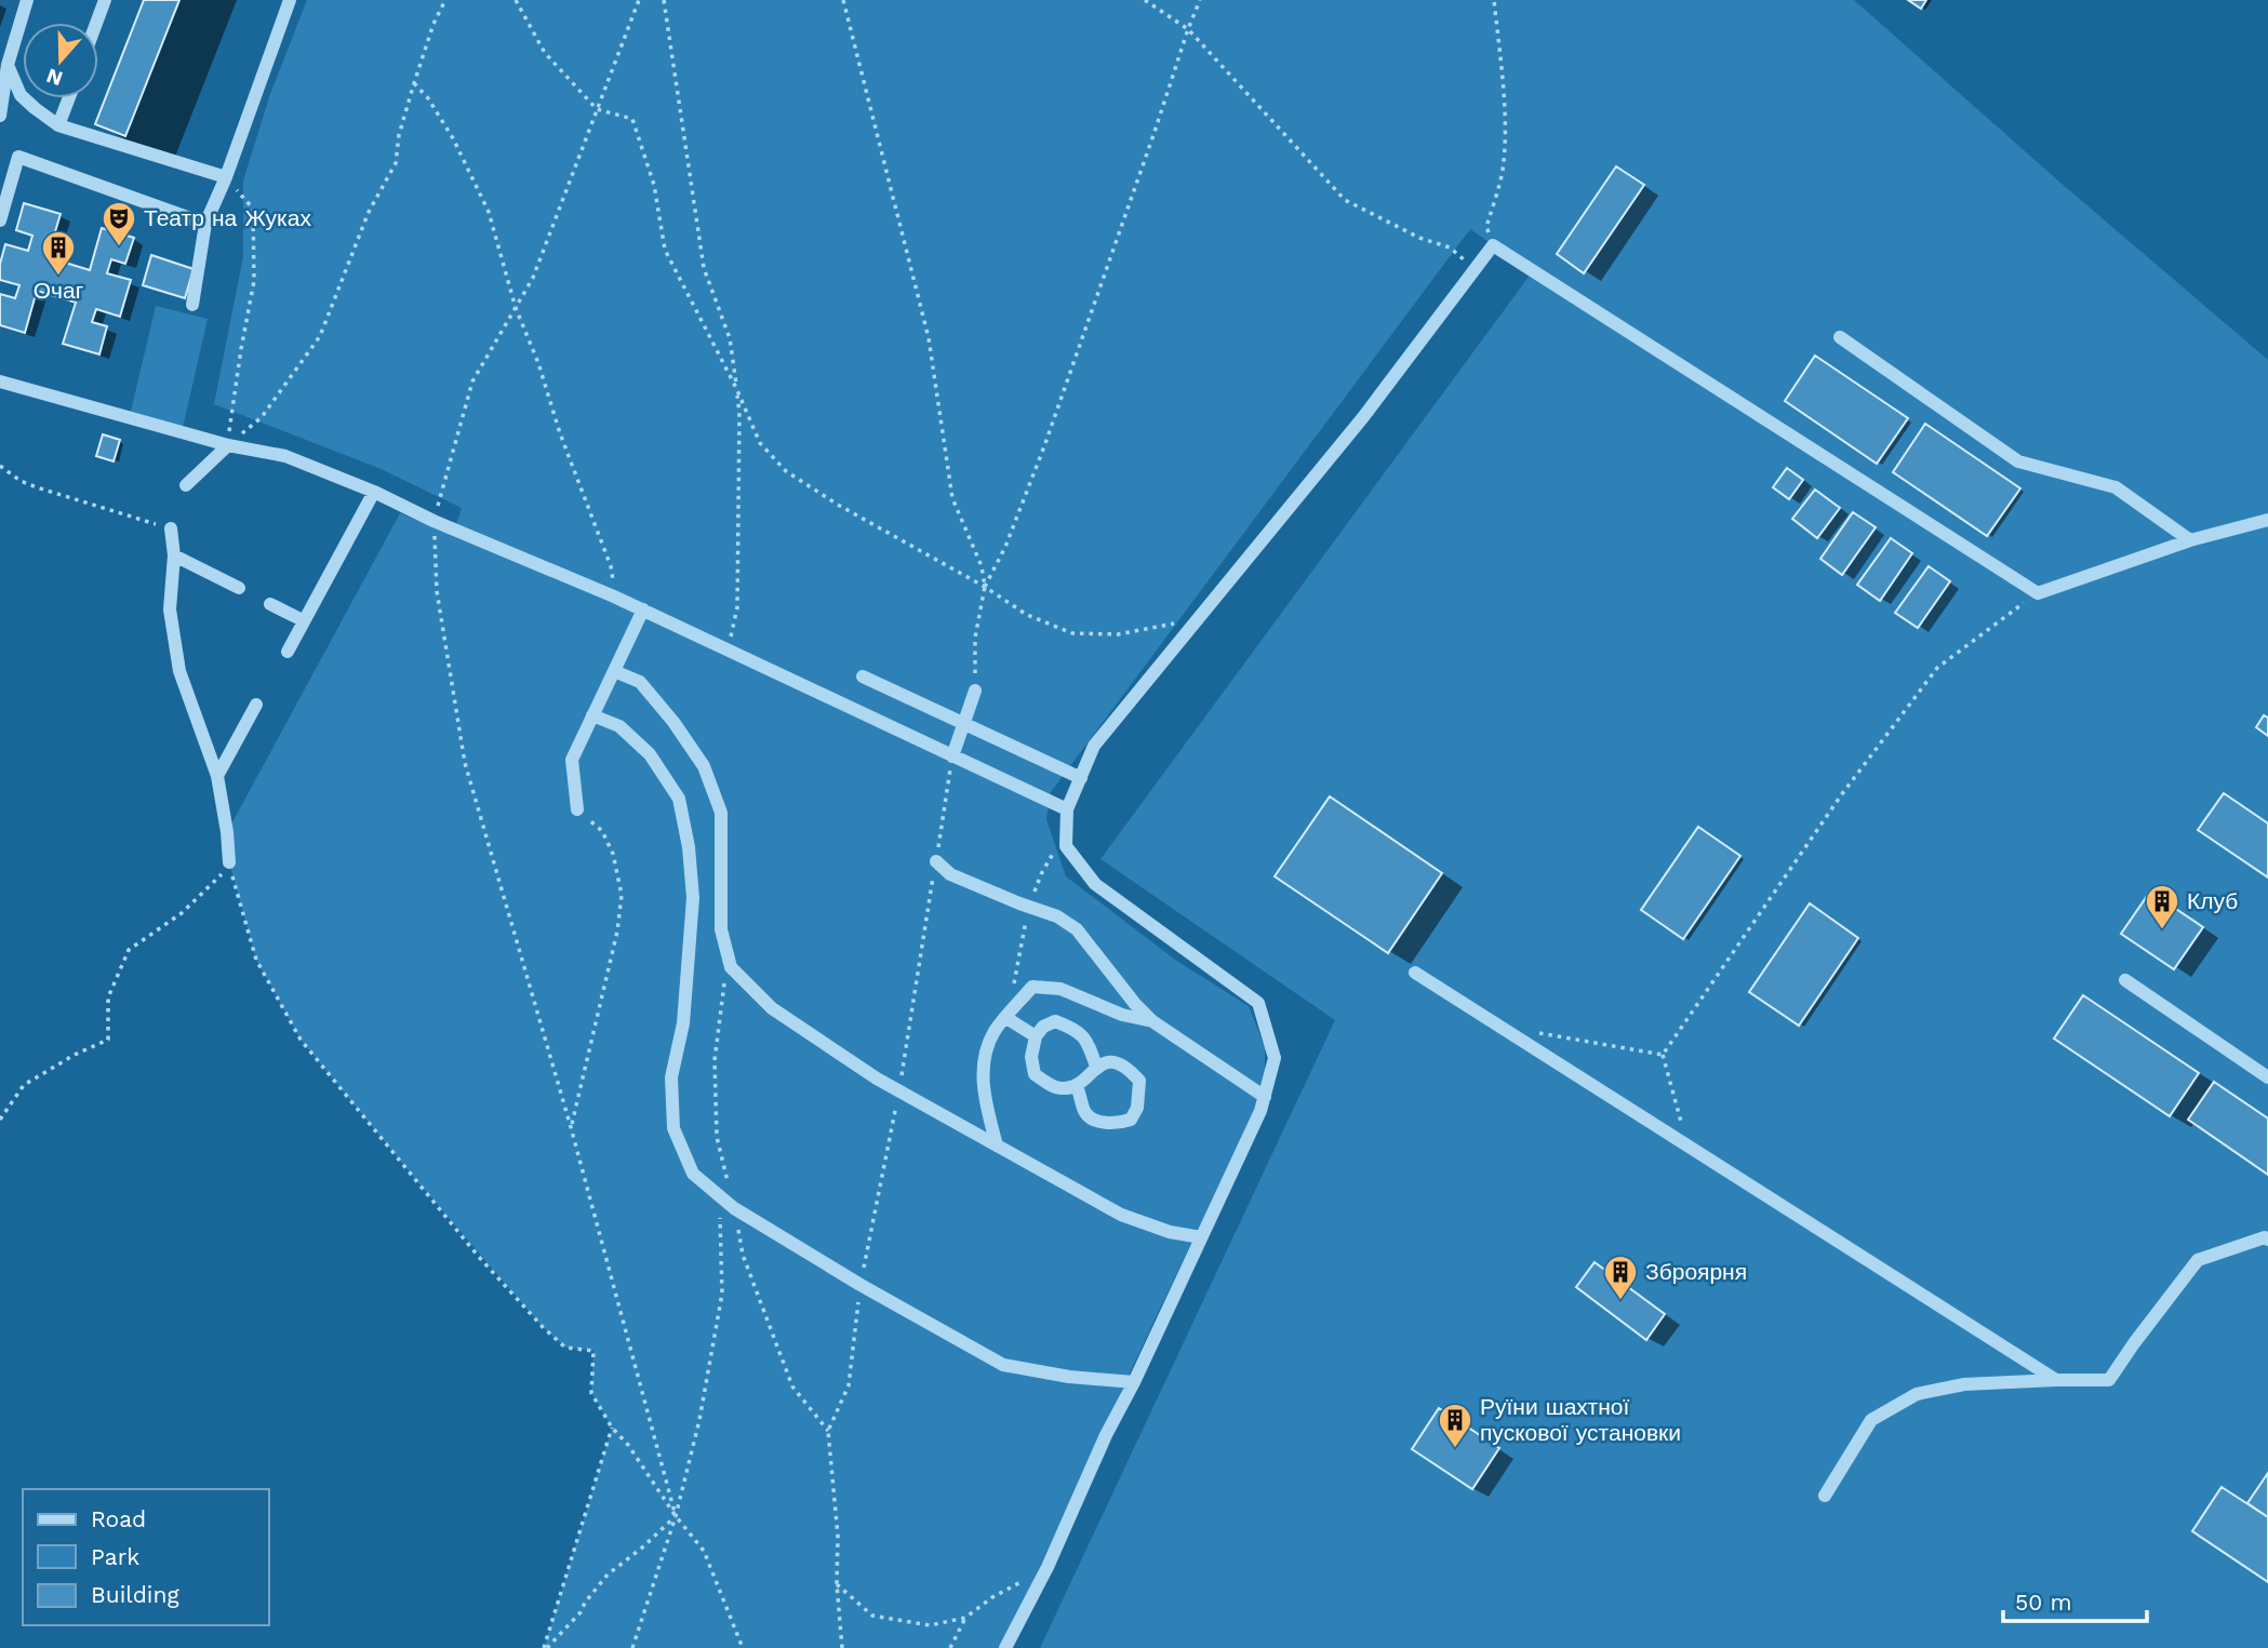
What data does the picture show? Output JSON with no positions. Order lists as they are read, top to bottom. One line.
{"places":{"theatre":["Театр на Жуках"],"building":["Очаг","Клуб","Зброярня","Руїни шахтної пускової установки"]},"legend":["Road","Park","Building"],"scale_bar":"50 m","north":"bottom"}
